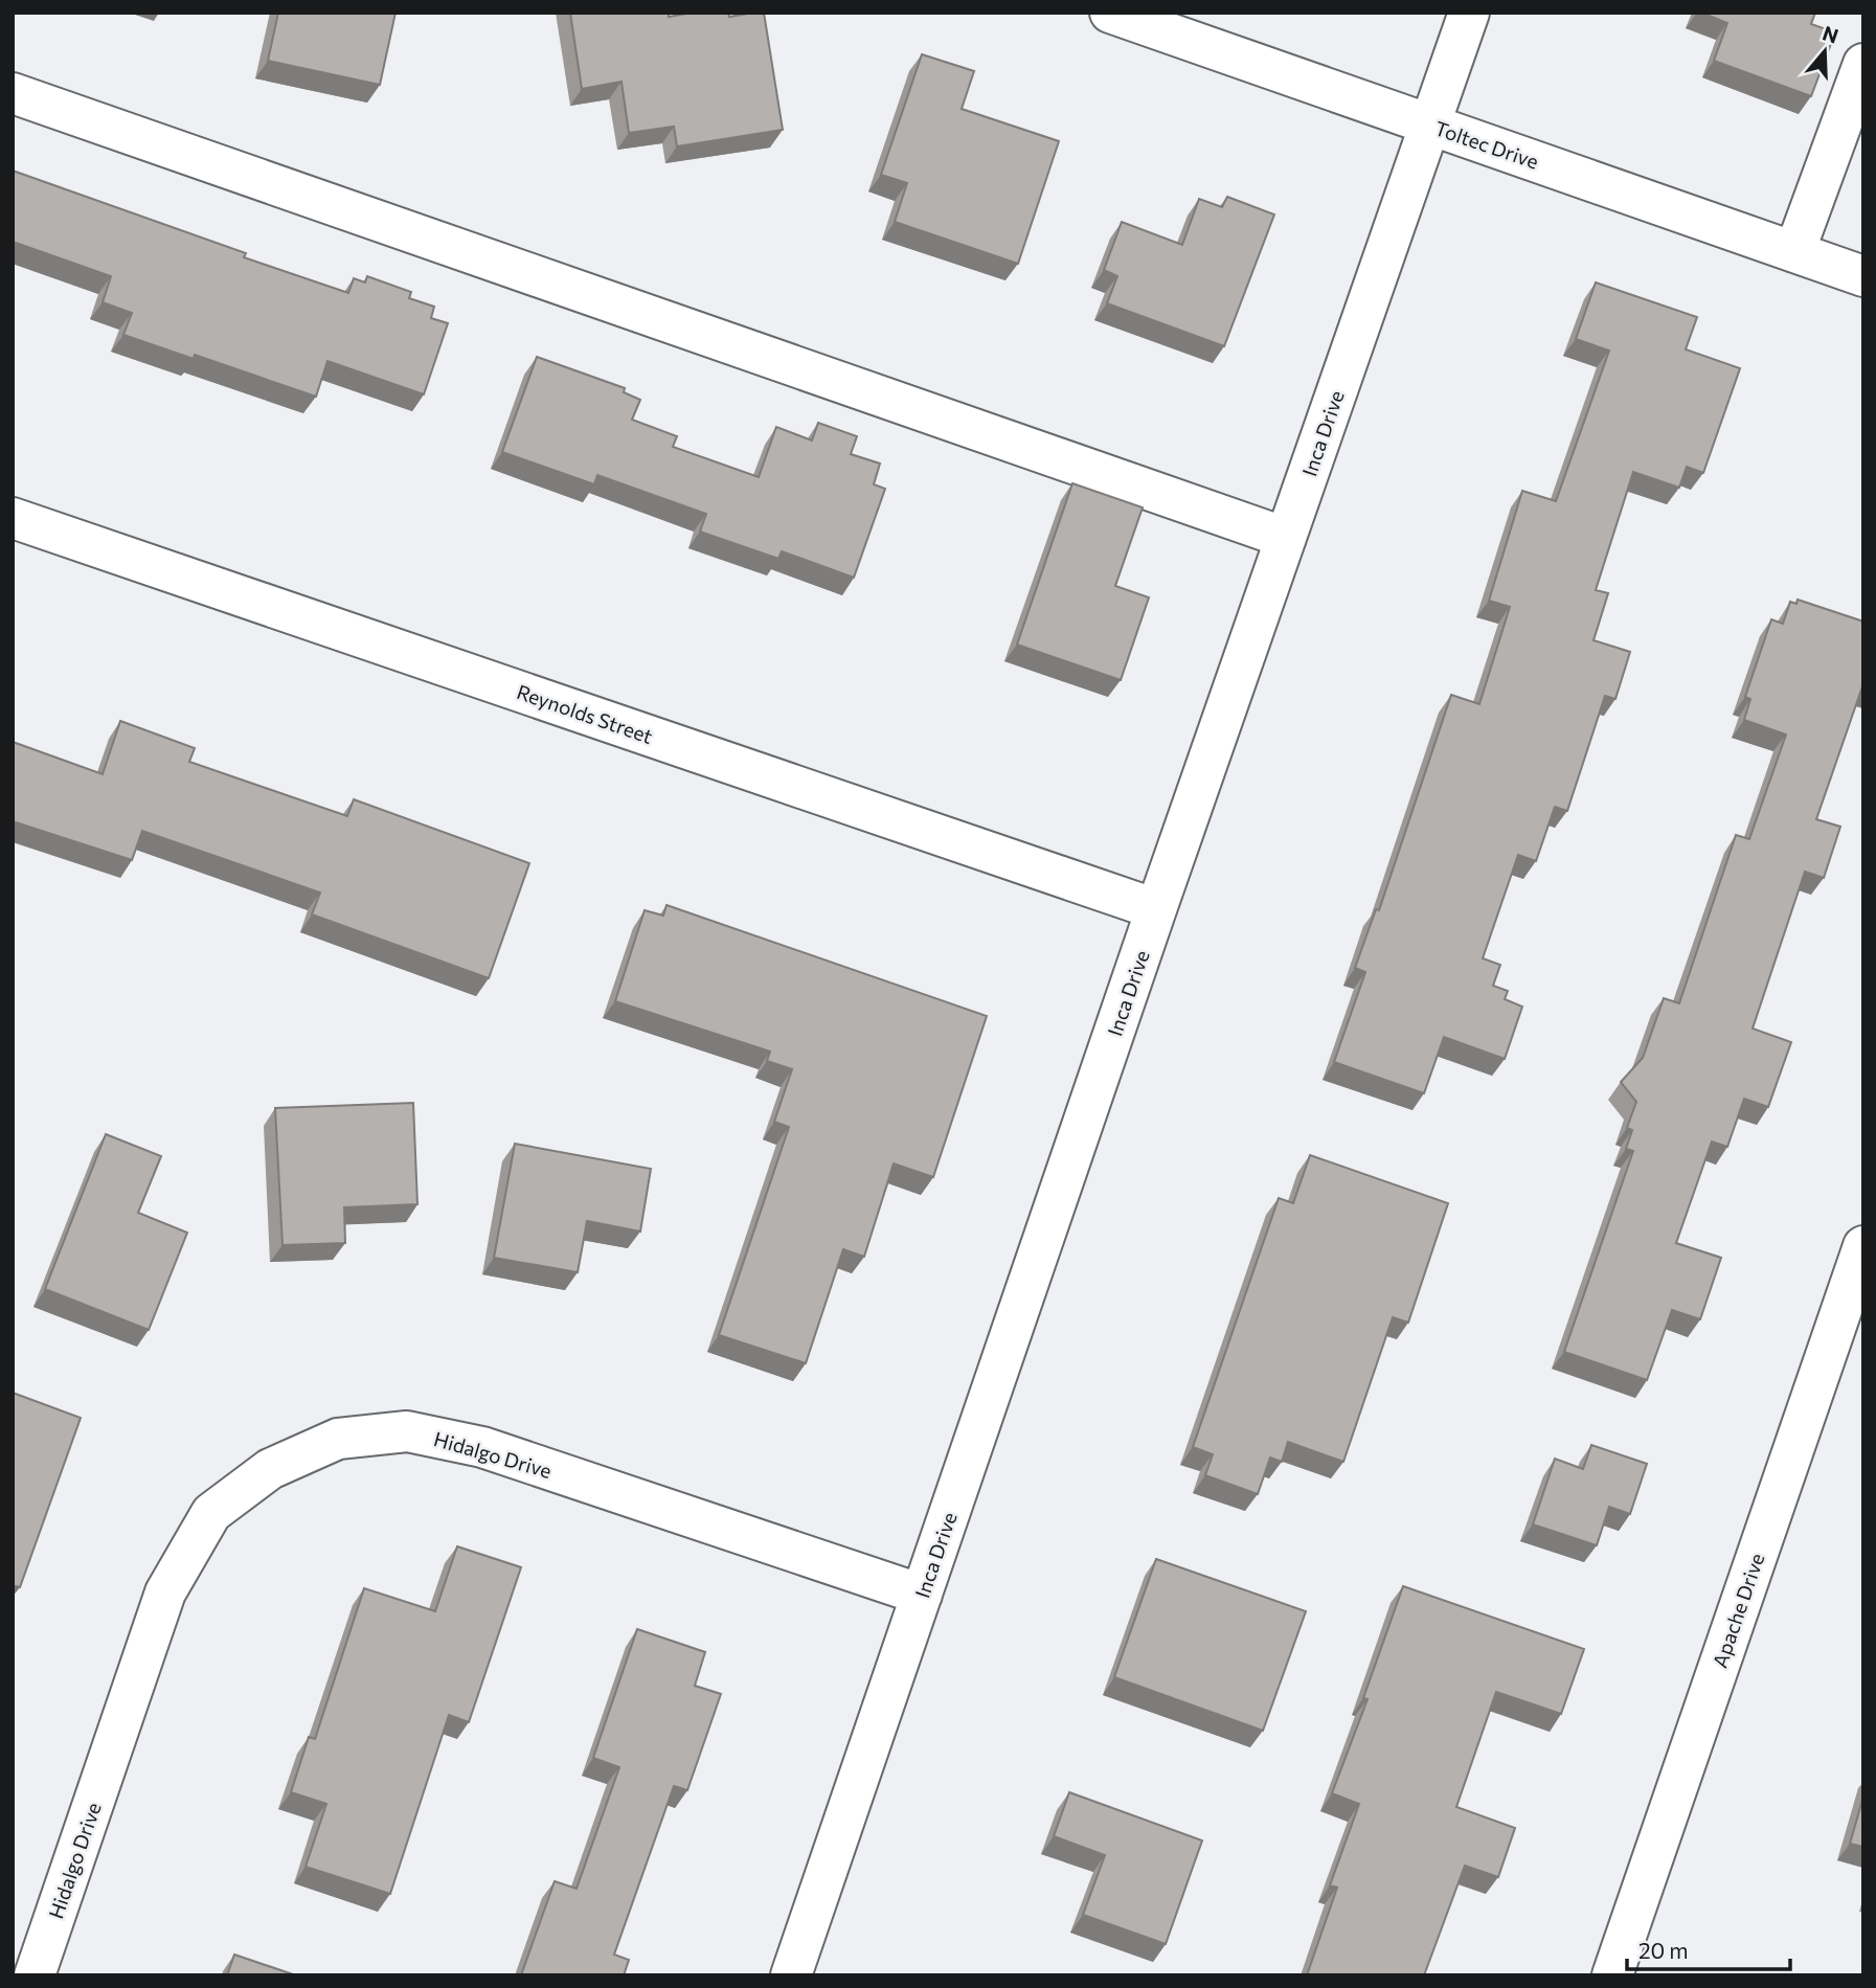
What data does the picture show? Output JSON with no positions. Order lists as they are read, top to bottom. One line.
{"streets":{"street":["Toltec Drive","Inca Drive","Reynolds Street","Hidalgo Drive","Apache Drive"]},"crossings":[["Toltec Drive","Inca Drive"],["Inca Drive","Reynolds Street"],["Inca Drive","Hidalgo Drive"]],"scale_bar":"20 m","north":"top"}
